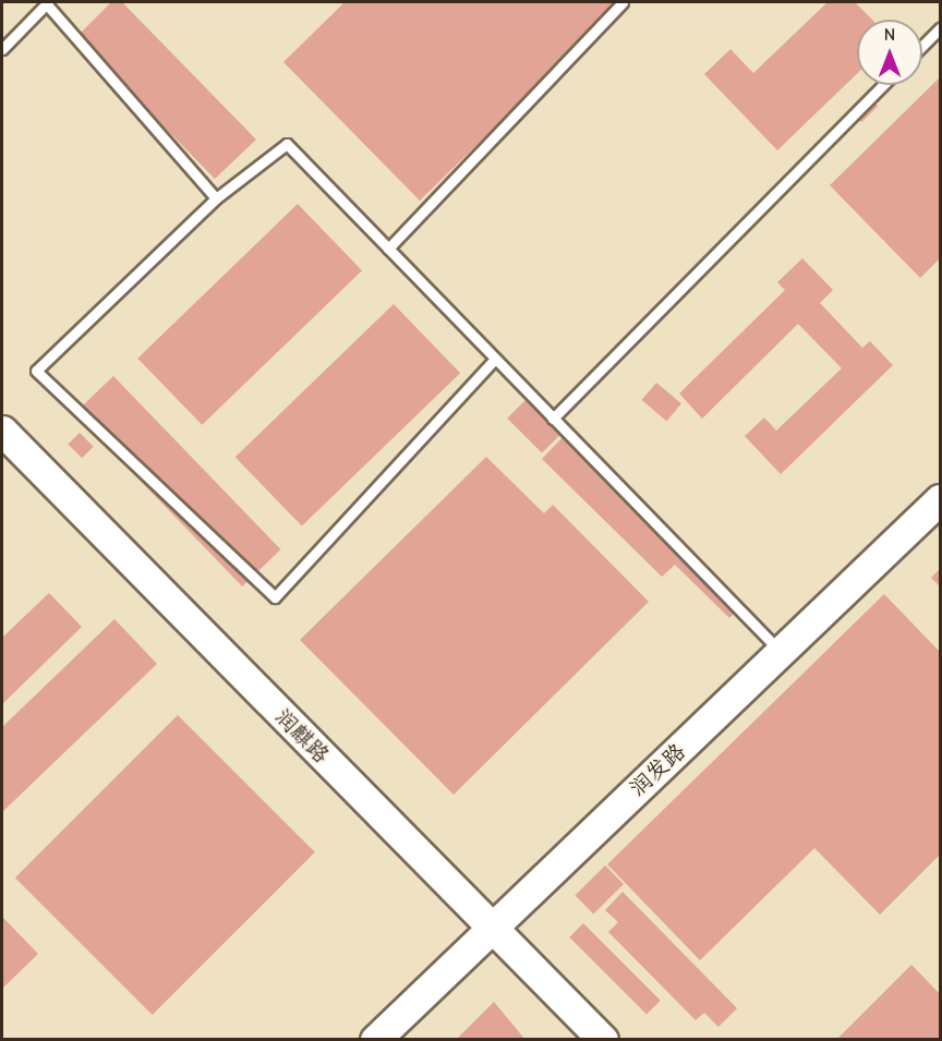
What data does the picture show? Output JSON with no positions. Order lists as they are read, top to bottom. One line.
{"streets":{"street":["润麒路","润发路"]},"crossings":[["润麒路","润发路"]],"north":"top"}
